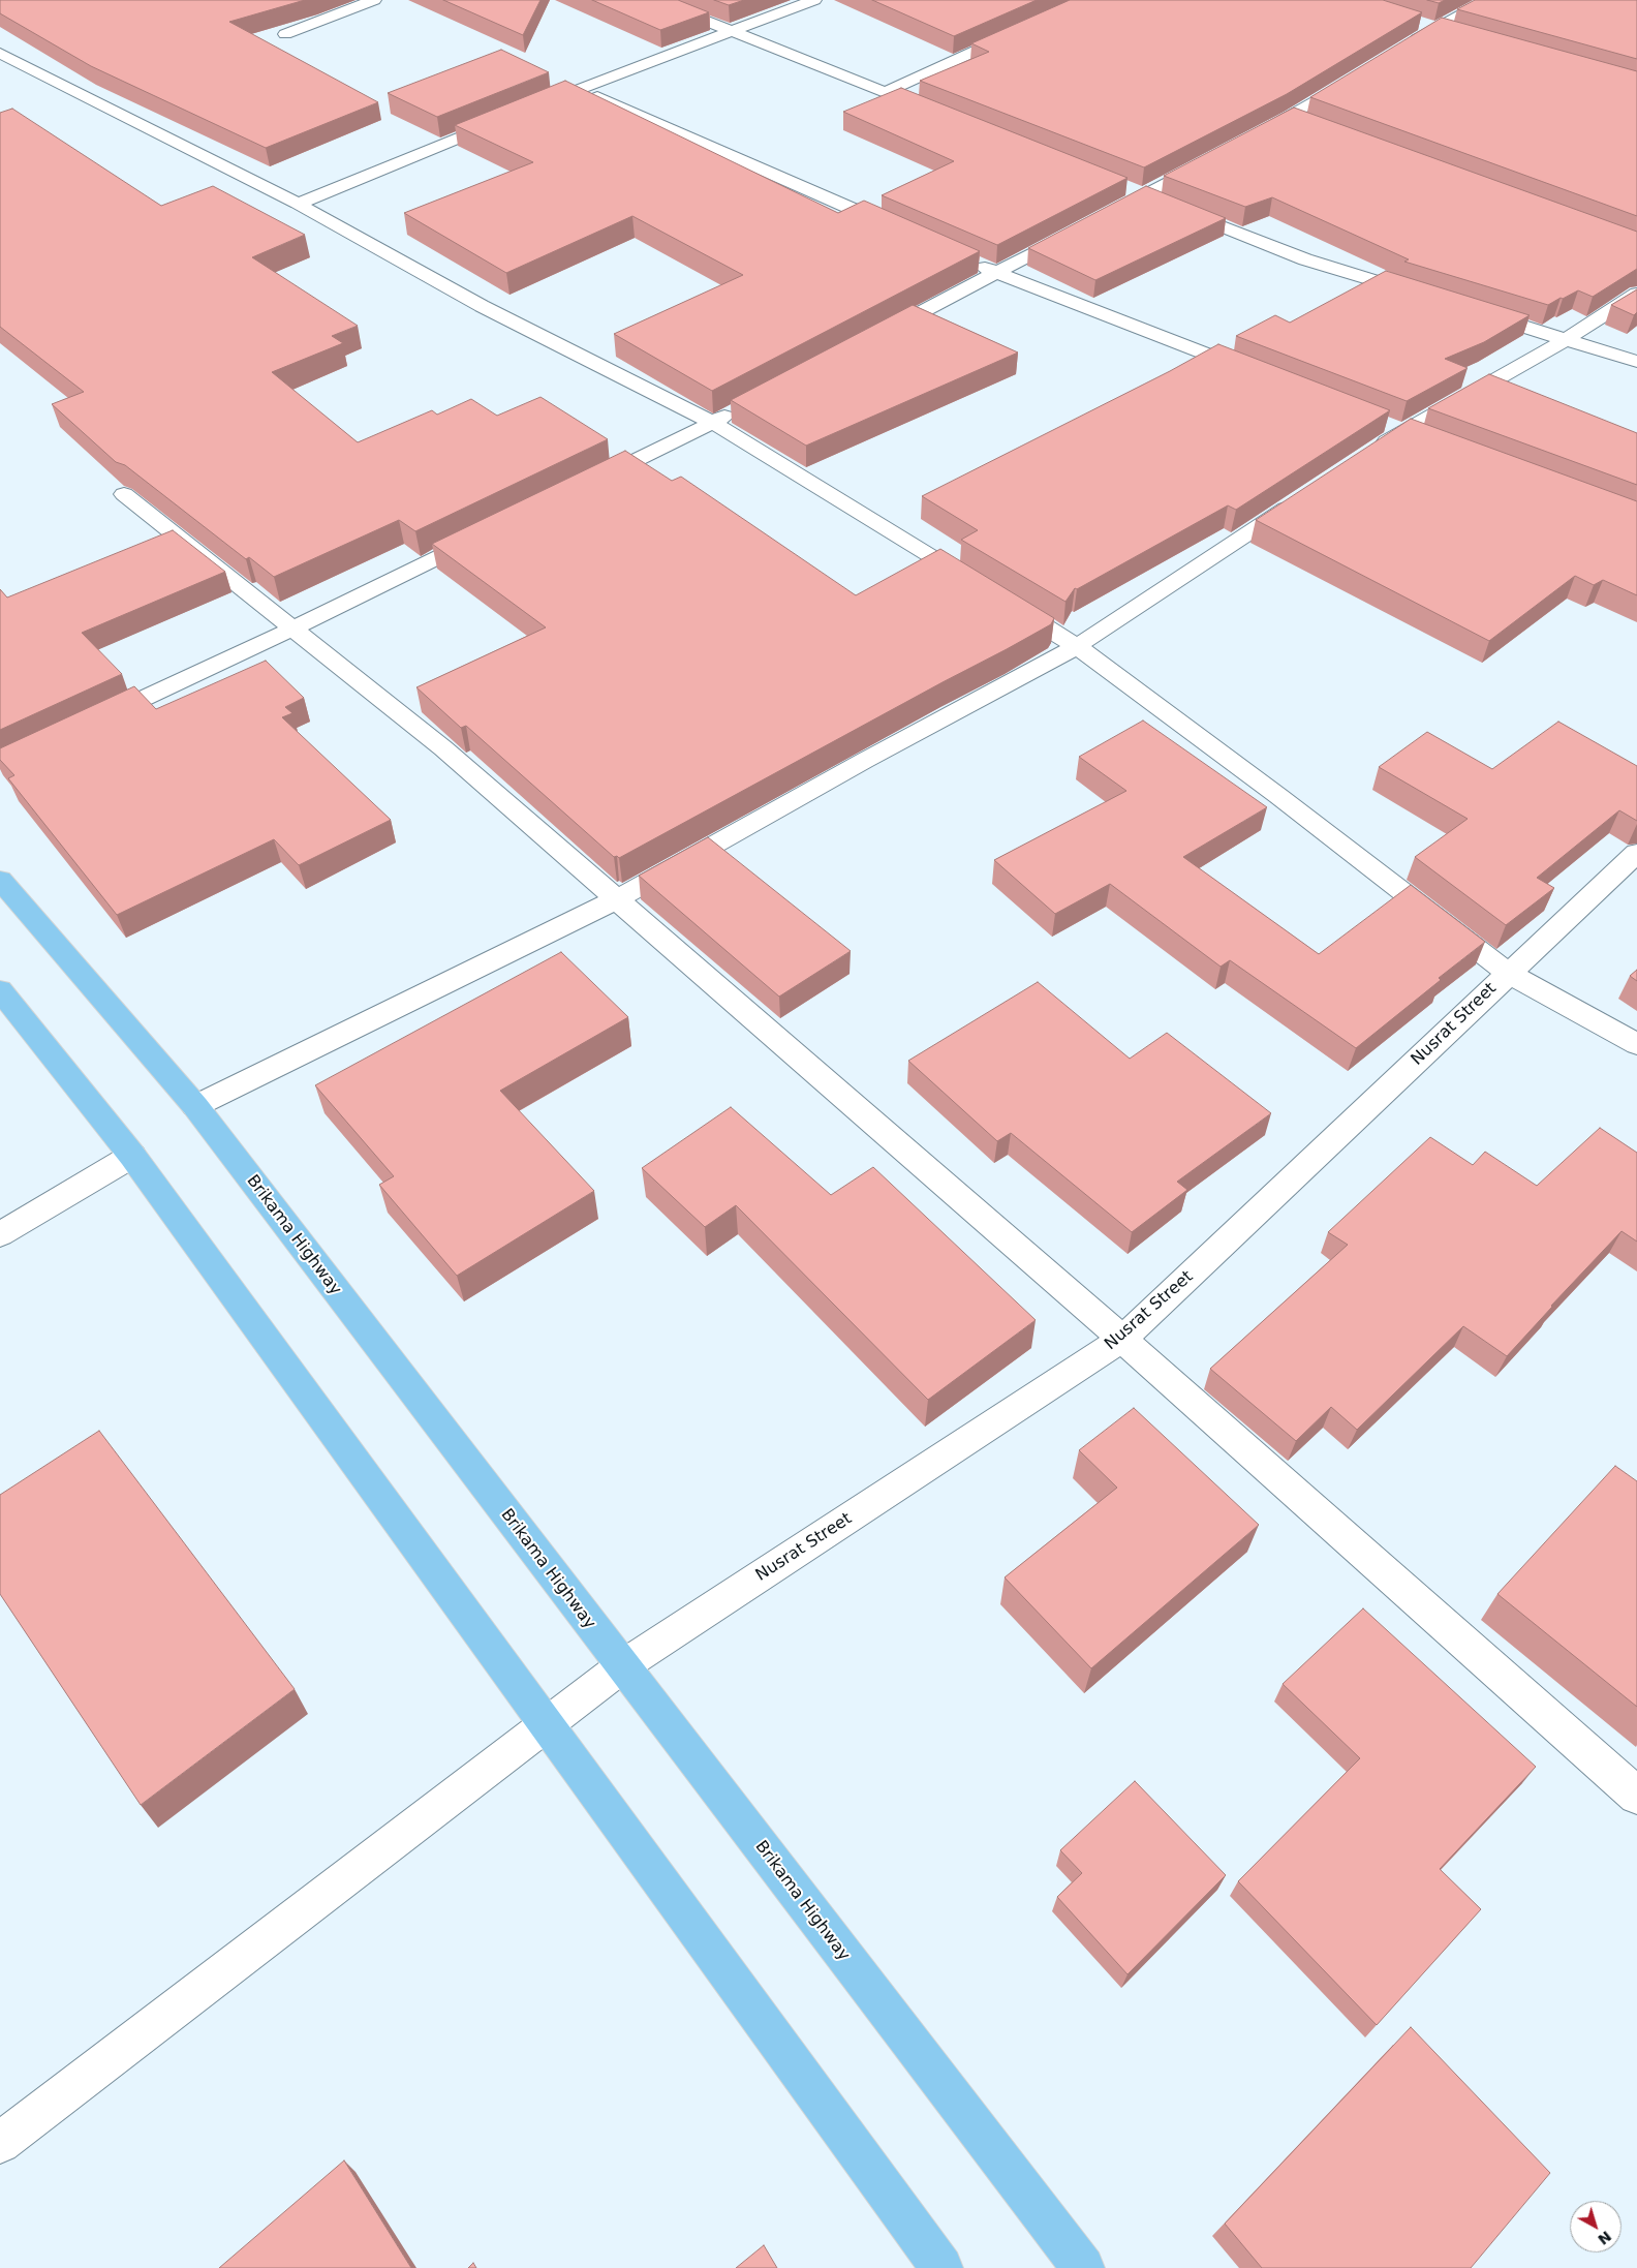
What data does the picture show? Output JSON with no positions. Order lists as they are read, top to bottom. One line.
{"streets":{"highway":["Brikama Highway"],"street":["Nusrat Street"]},"crossings":[["Nusrat Street","Brikama Highway"]],"north":"bottom right"}
